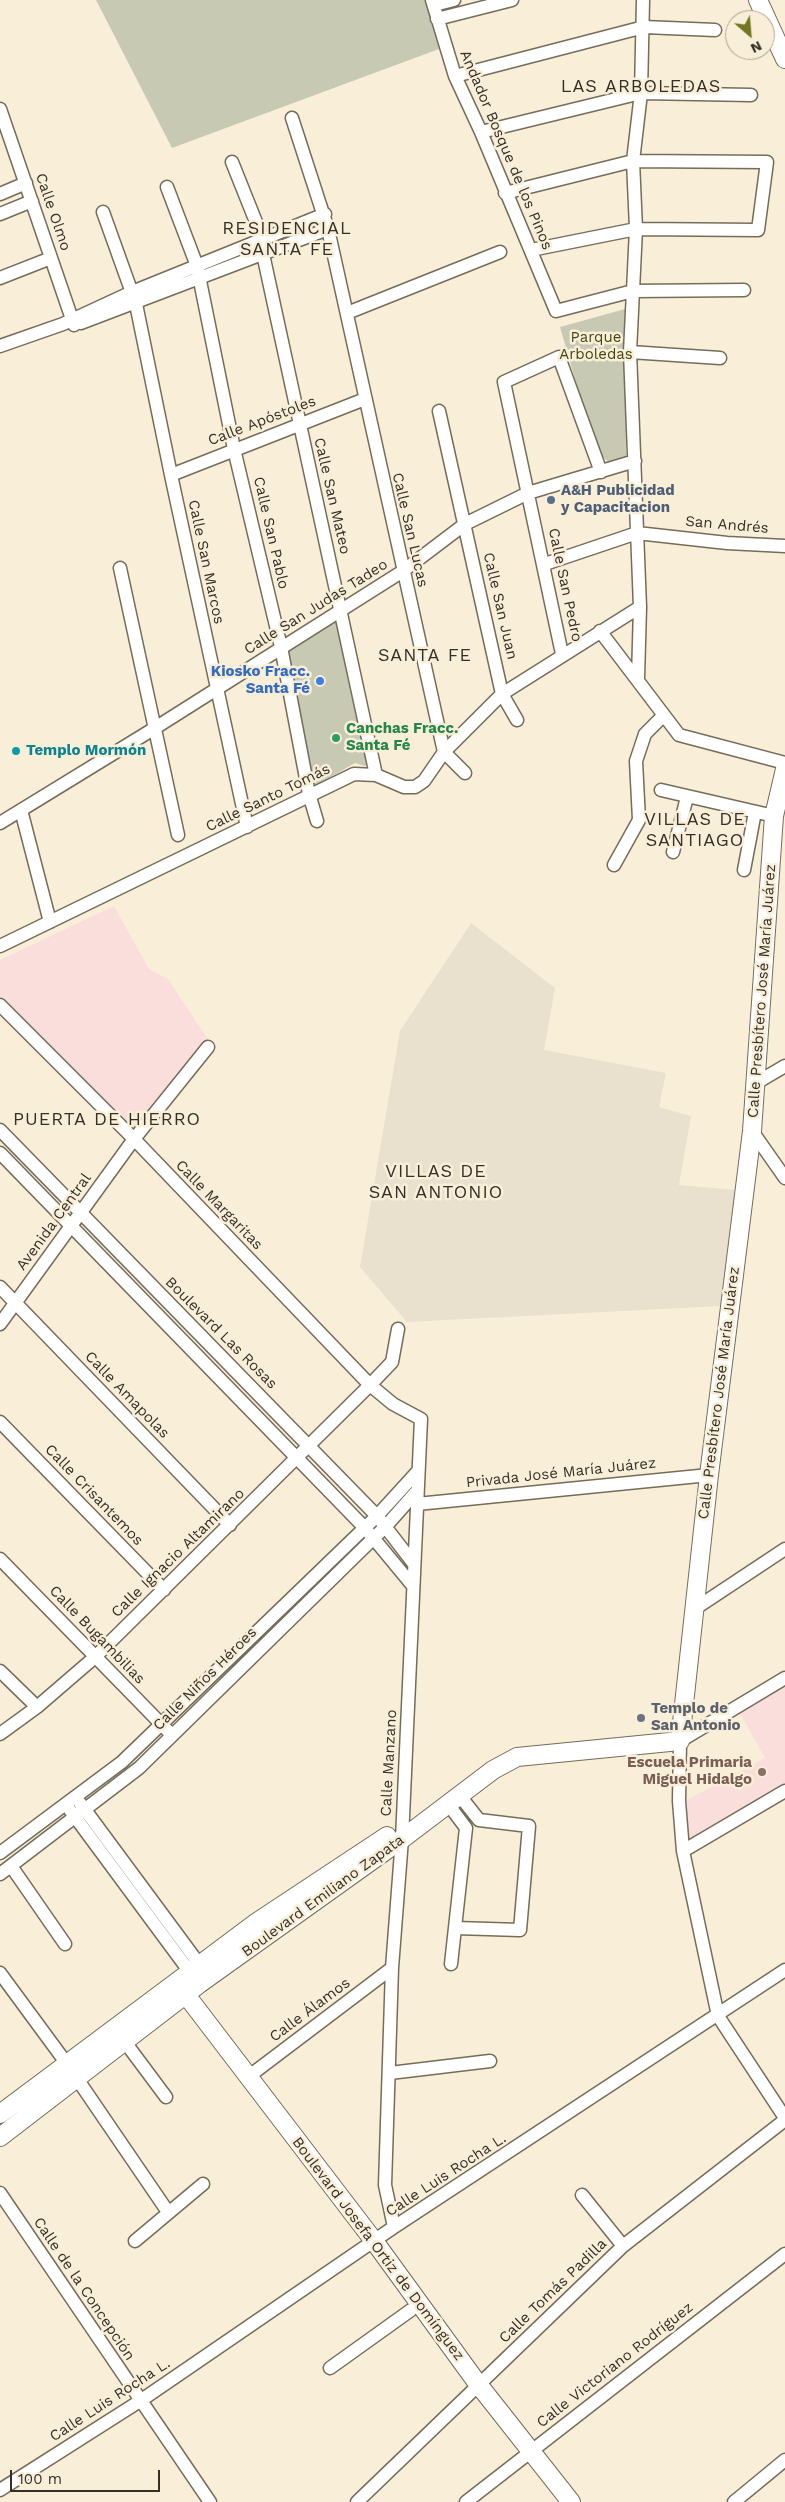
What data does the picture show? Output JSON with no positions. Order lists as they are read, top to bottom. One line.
{"streets":{"street":["Andador Bosque de los Pinos","Calle Olmo","Calle Apóstoles","Calle San Mateo","San Andrés","Calle San Lucas","Calle San Pablo","Calle San Marcos","Calle San Pedro","Calle San Juan","Calle San Judas Tadeo","Calle Santo Tomás","Calle Presbítero José María Juárez","Calle Margaritas","Avenida Central","Boulevard Las Rosas","Calle Amapolas","Privada José María Juárez","Calle Crisantemos","Calle Ignacio Altamirano","Calle Bugambilias","Calle Niños Héroes","Calle Manzano","Boulevard Emiliano Zapata","Calle Álamos","Calle Luis Rocha L.","Boulevard Josefa Ortiz de Domínguez","Calle de la Concepción","Calle Tomás Padilla","Calle Victoriano Rodríguez"]},"crossings":[["Calle Apóstoles","Calle San Mateo"],["Calle Apóstoles","Calle San Lucas"],["Calle Apóstoles","Calle San Pablo"],["Calle Apóstoles","Calle San Marcos"],["Calle San Mateo","Calle San Judas Tadeo"],["Calle San Mateo","Calle Santo Tomás"],["Calle San Lucas","Calle San Judas Tadeo"],["Calle San Lucas","Calle Santo Tomás"],["Calle San Pablo","Calle San Judas Tadeo"],["Calle San Pablo","Calle Santo Tomás"],["Calle San Marcos","Calle San Judas Tadeo"],["Calle San Marcos","Calle Santo Tomás"],["Calle San Pedro","Calle San Judas Tadeo"],["Calle San Pedro","Calle Santo Tomás"],["Calle San Juan","Calle San Judas Tadeo"],["Calle San Juan","Calle Santo Tomás"],["Calle Presbítero José María Juárez","Privada José María Juárez"],["Calle Presbítero José María Juárez","Boulevard Emiliano Zapata"],["Calle Presbítero José María Juárez","Calle Luis Rocha L."],["Calle Margaritas","Avenida Central"],["Calle Margaritas","Calle Ignacio Altamirano"],["Calle Margaritas","Calle Manzano"],["Avenida Central","Boulevard Las Rosas"],["Avenida Central","Calle Amapolas"],["Boulevard Las Rosas","Calle Ignacio Altamirano"],["Boulevard Las Rosas","Calle Niños Héroes"],["Boulevard Las Rosas","Calle Manzano"],["Calle Amapolas","Calle Ignacio Altamirano"],["Privada José María Juárez","Calle Niños Héroes"],["Privada José María Juárez","Calle Manzano"],["Calle Crisantemos","Calle Ignacio Altamirano"],["Calle Ignacio Altamirano","Calle Bugambilias"],["Calle Bugambilias","Calle Niños Héroes"],["Calle Niños Héroes","Calle Manzano"],["Calle Niños Héroes","Boulevard Josefa Ortiz de Domínguez"],["Calle Manzano","Boulevard Emiliano Zapata"],["Calle Manzano","Calle Álamos"],["Calle Manzano","Calle Luis Rocha L."],["Boulevard Emiliano Zapata","Boulevard Josefa Ortiz de Domínguez"],["Calle Álamos","Boulevard Josefa Ortiz de Domínguez"],["Calle Luis Rocha L.","Boulevard Josefa Ortiz de Domínguez"],["Calle Luis Rocha L.","Calle de la Concepción"],["Boulevard Josefa Ortiz de Domínguez","Calle Tomás Padilla"],["Boulevard Josefa Ortiz de Domínguez","Calle Victoriano Rodríguez"]],"districts":["LAS ARBOLEDAS","RESIDENCIAL SANTA FE","SANTA FE","VILLAS DE SANTIAGO","PUERTA DE HIERRO","VILLAS DE SAN ANTONIO"],"parks":["Parque Arboledas"],"places":["A&H Publicidad y Capacitacion","Kiosko Fracc. Santa Fé","Canchas Fracc. Santa Fé","Templo Mormón","Templo de San Antonio","Escuela Primaria Miguel Hidalgo"],"scale_bar":"100 m","north":"bottom right"}
